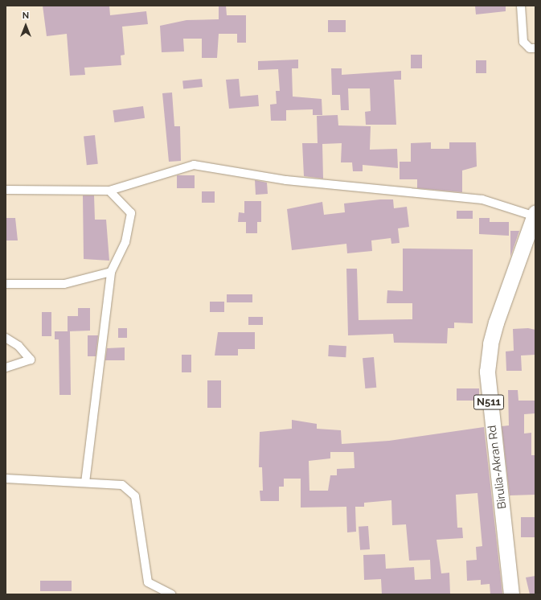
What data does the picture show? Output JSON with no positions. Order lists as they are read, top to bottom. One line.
{"streets":{"highway":["N511","Birulia-Akran Rd"]},"north":"top"}
